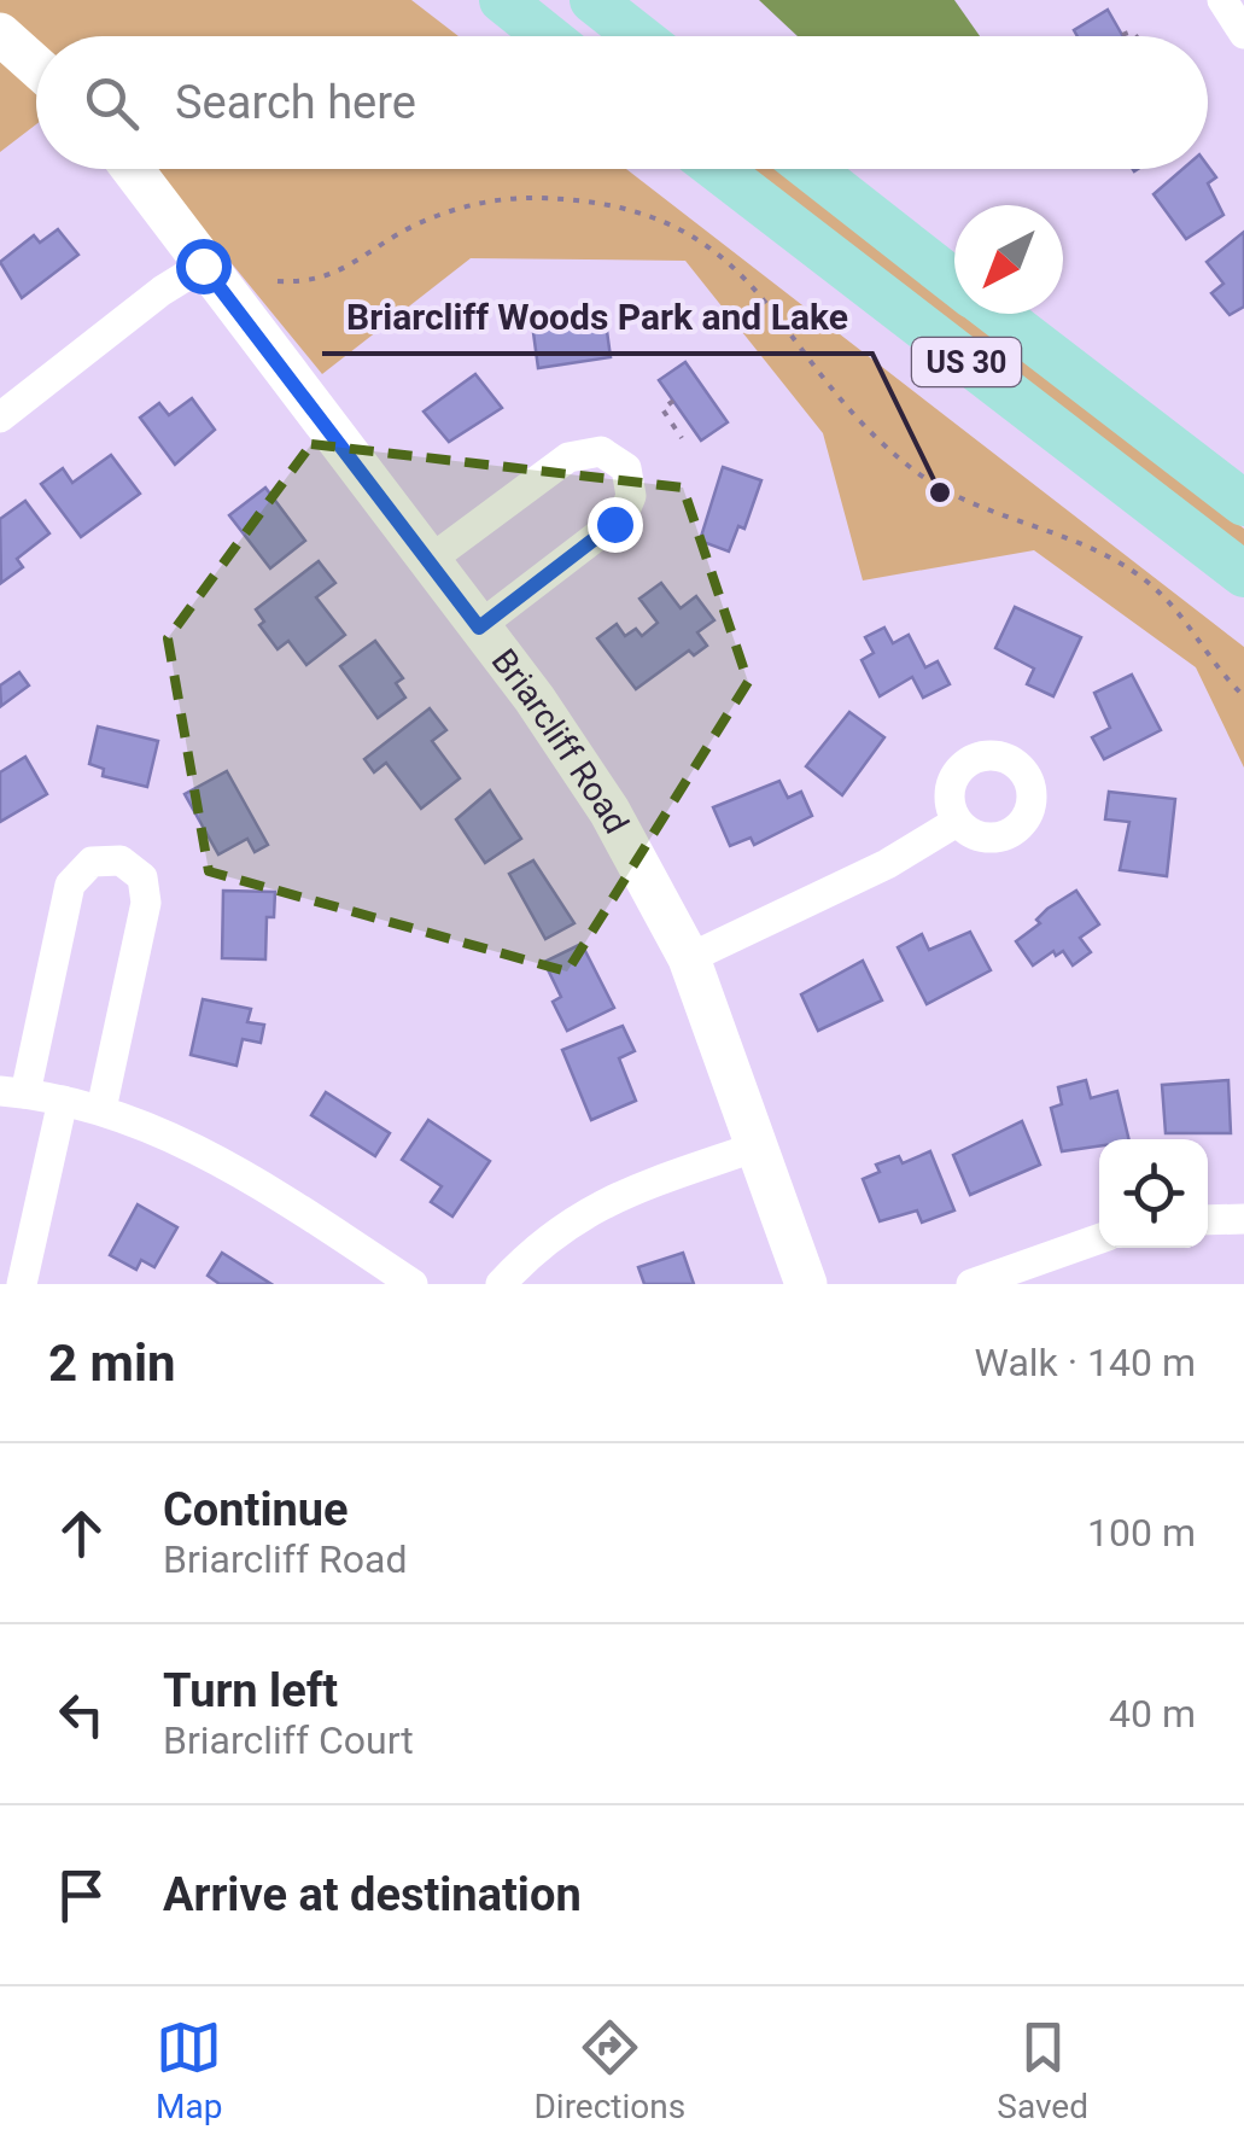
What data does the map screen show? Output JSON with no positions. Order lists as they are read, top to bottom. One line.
{"streets":{"main road":["US 30"],"street":["Briarcliff Road"]},"places":["Briarcliff Woods Park and Lake"],"north":"bottom left","page":{"search":"Search here","heading":["2 min","Walk · 140 m"],"list":[["Continue","Briarcliff Road","100 m"],["Turn left","Briarcliff Court","40 m"],"Arrive at destination"],"nav":["Map","Directions","Saved"]}}
